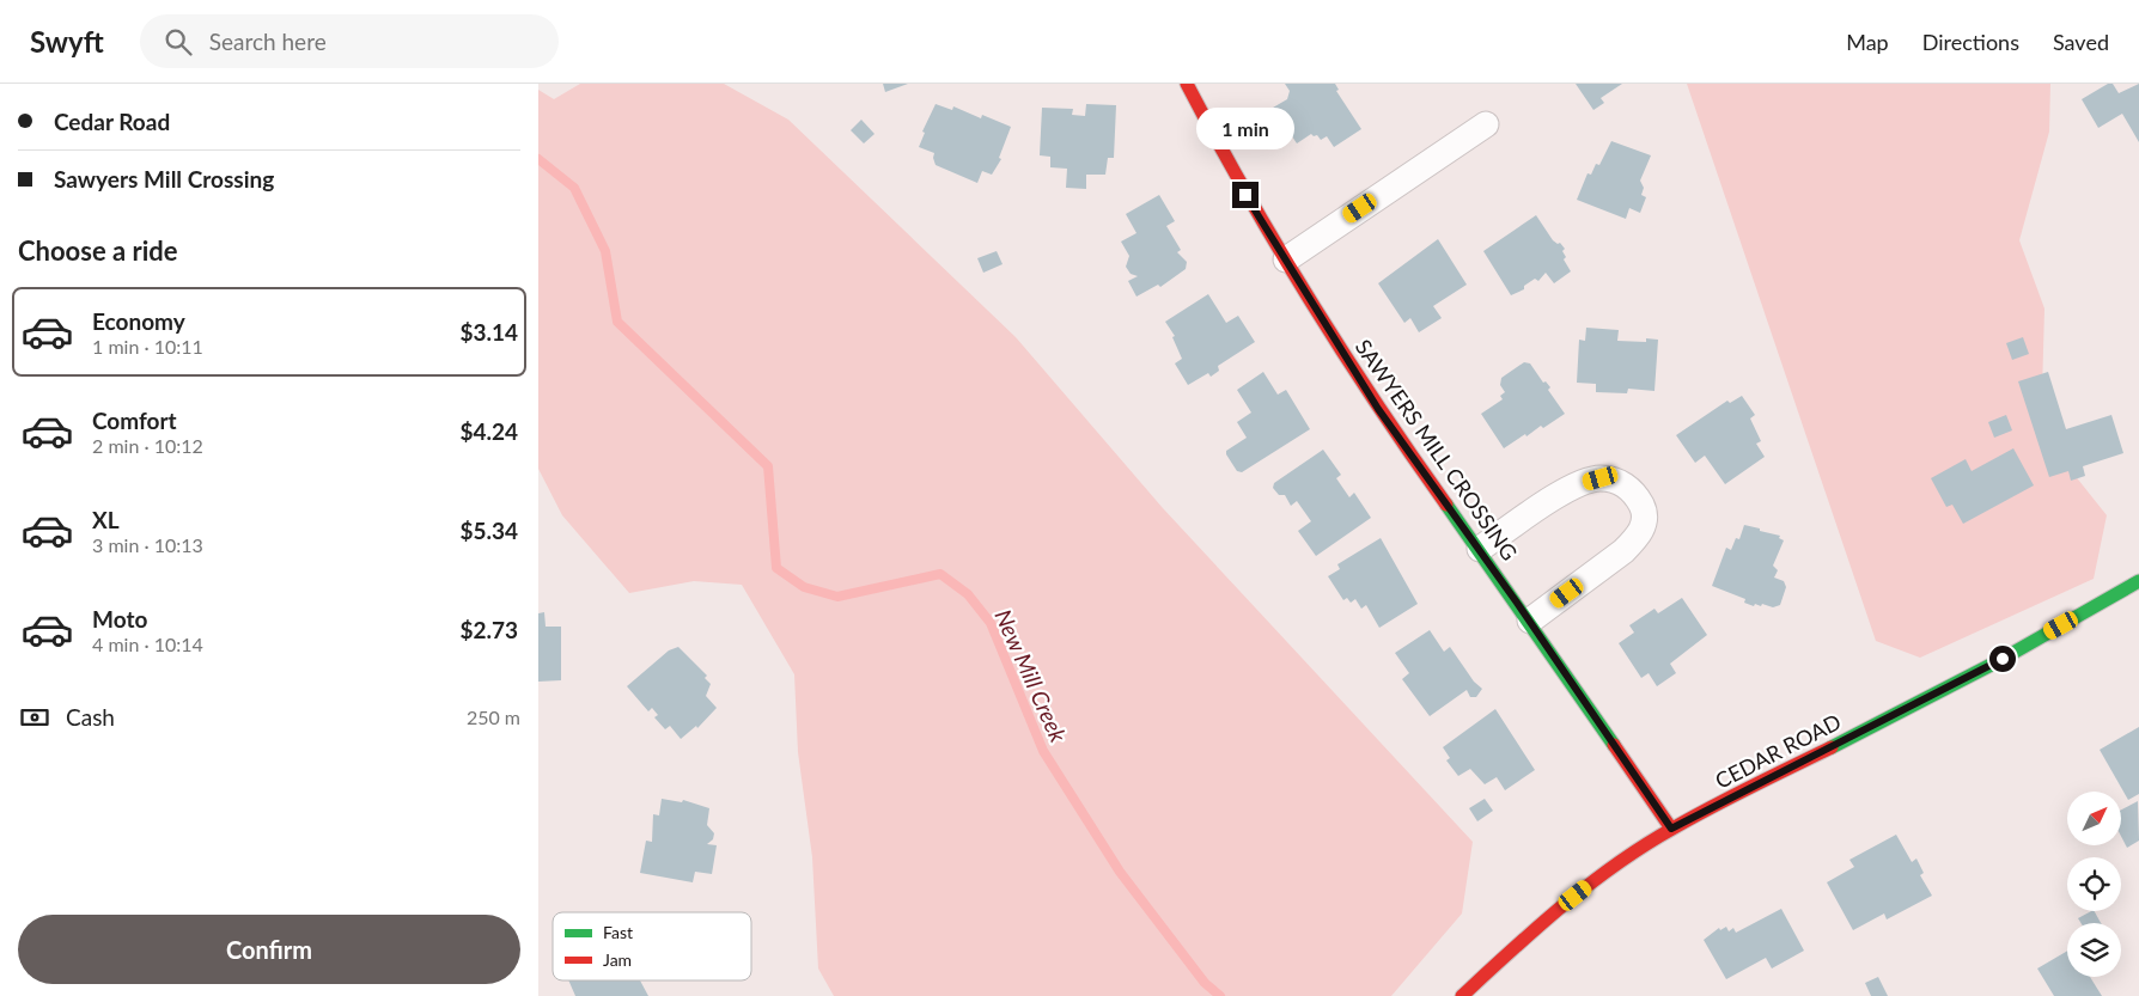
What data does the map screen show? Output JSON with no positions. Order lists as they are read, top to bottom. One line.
{"streets":{"street":["SAWYERS MILL CROSSING","CEDAR ROAD"]},"crossings":[["SAWYERS MILL CROSSING","CEDAR ROAD"]],"water":["New Mill Creek"],"legend":["Fast","Jam"],"north":"top right","page":{"header":"Swyft","search":"Search here","nav":["Map","Directions","Saved"],"banner":["Cedar Road","Sawyers Mill Crossing"],"bubble":"1 min","heading":"Choose a ride","list":[{"name":"Economy","note":"1 min · 10:11","value":"$3.14"},{"name":"Comfort","note":"2 min · 10:12","value":"$4.24"},{"name":"XL","note":"3 min · 10:13","value":"$5.34"},{"name":"Moto","note":"4 min · 10:14","value":"$2.73"}],"pay":["Cash","250 m"],"buttons":"Confirm"}}
